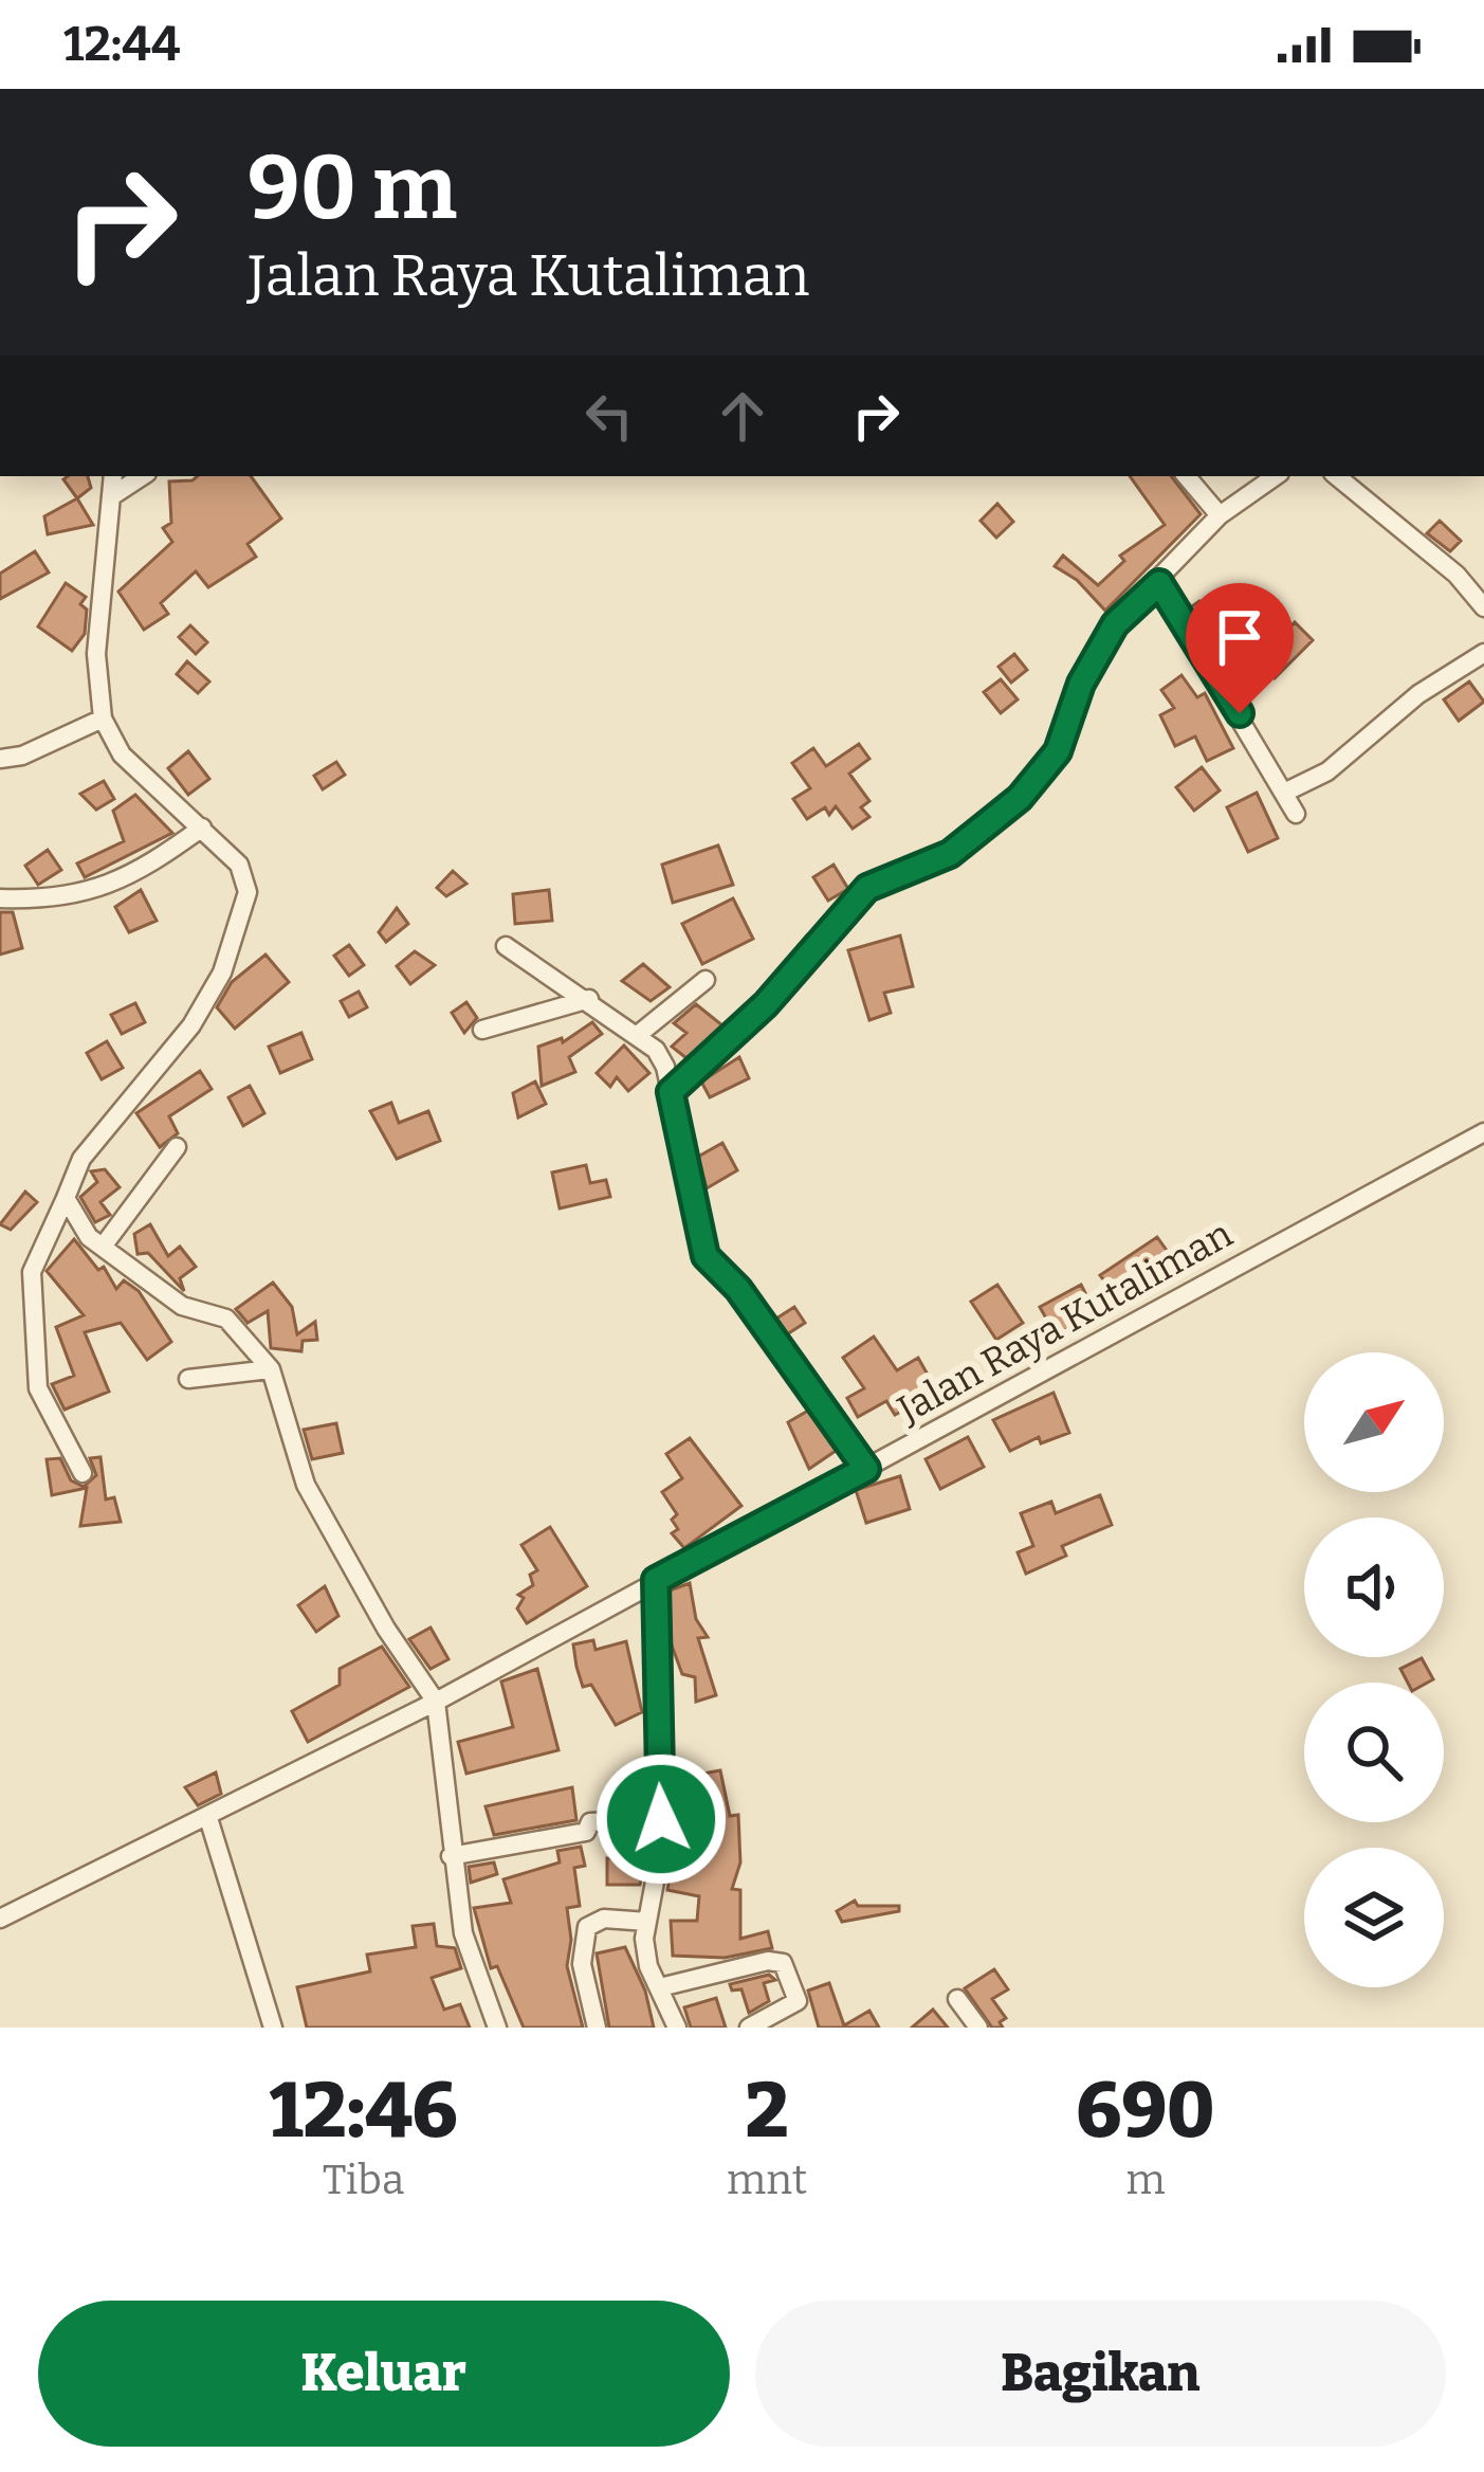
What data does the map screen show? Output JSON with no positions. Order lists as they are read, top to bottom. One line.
{"streets":{"street":["Jalan Raya Kutaliman"]},"north":"top right","page":{"status":"12:44","turn":["90 m","Jalan Raya Kutaliman"],"eta":["12:46","Tiba","2","mnt","690","m"],"buttons":["Keluar","Bagikan"]}}
